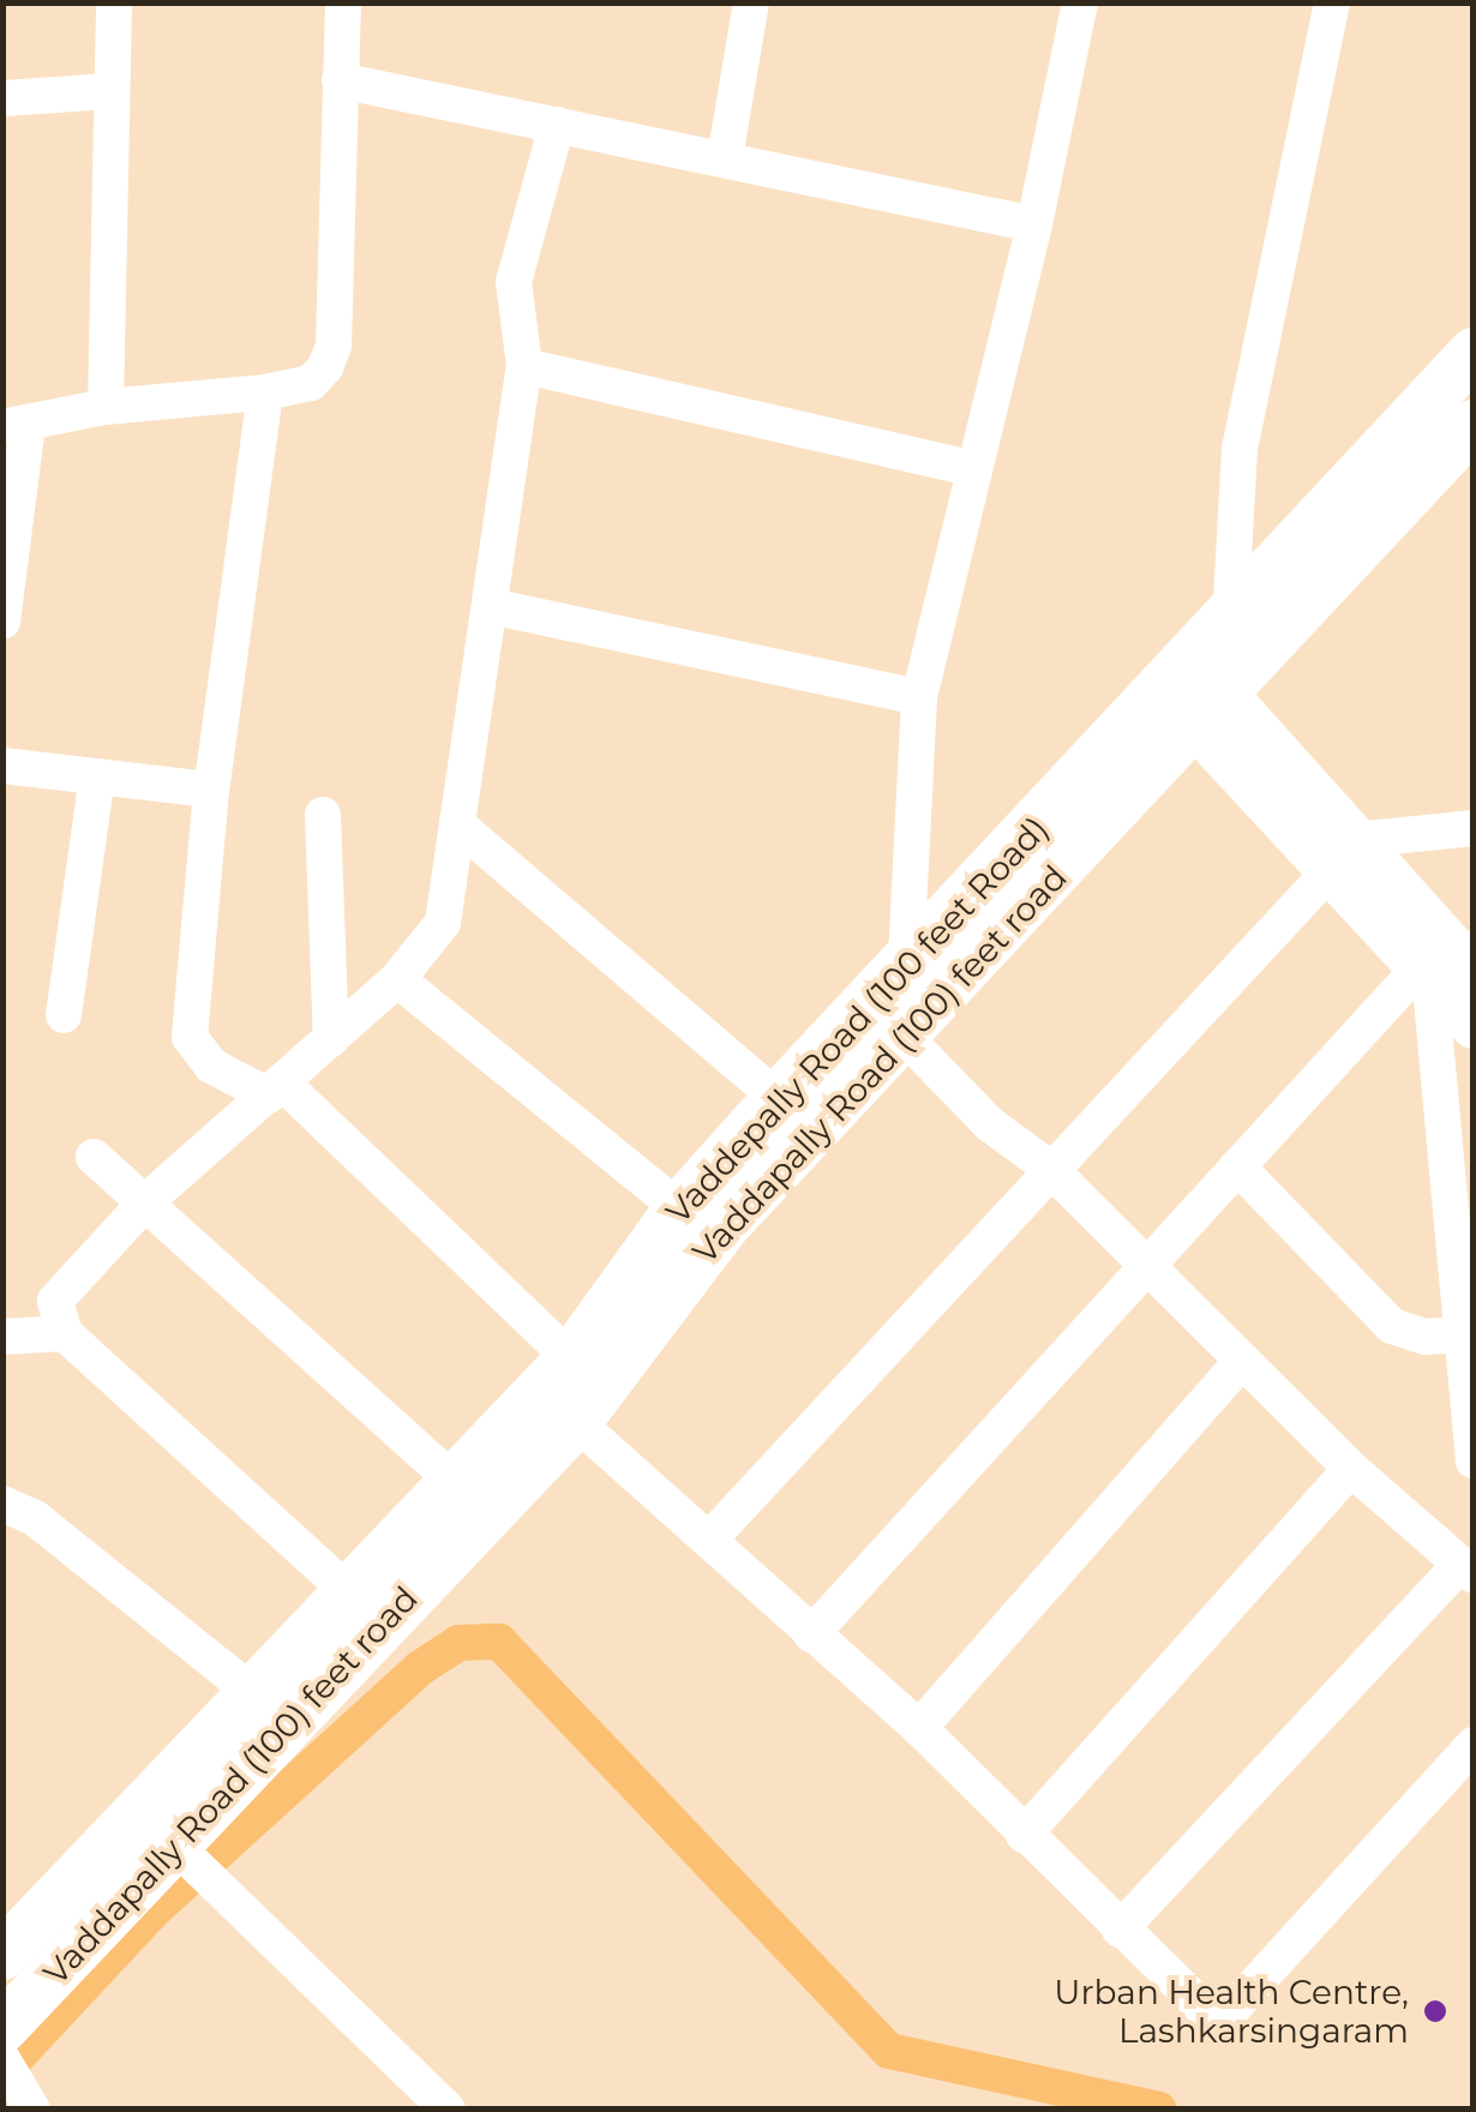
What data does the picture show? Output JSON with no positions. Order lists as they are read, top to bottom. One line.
{"streets":{"main road":["Vaddepally Road (100 feet Road)","Vaddapally Road (100) feet road"]},"crossings":[["Vaddepally Road (100 feet Road)","Vaddapally Road (100) feet road"]],"places":["Urban Health Centre, Lashkarsingaram"]}
